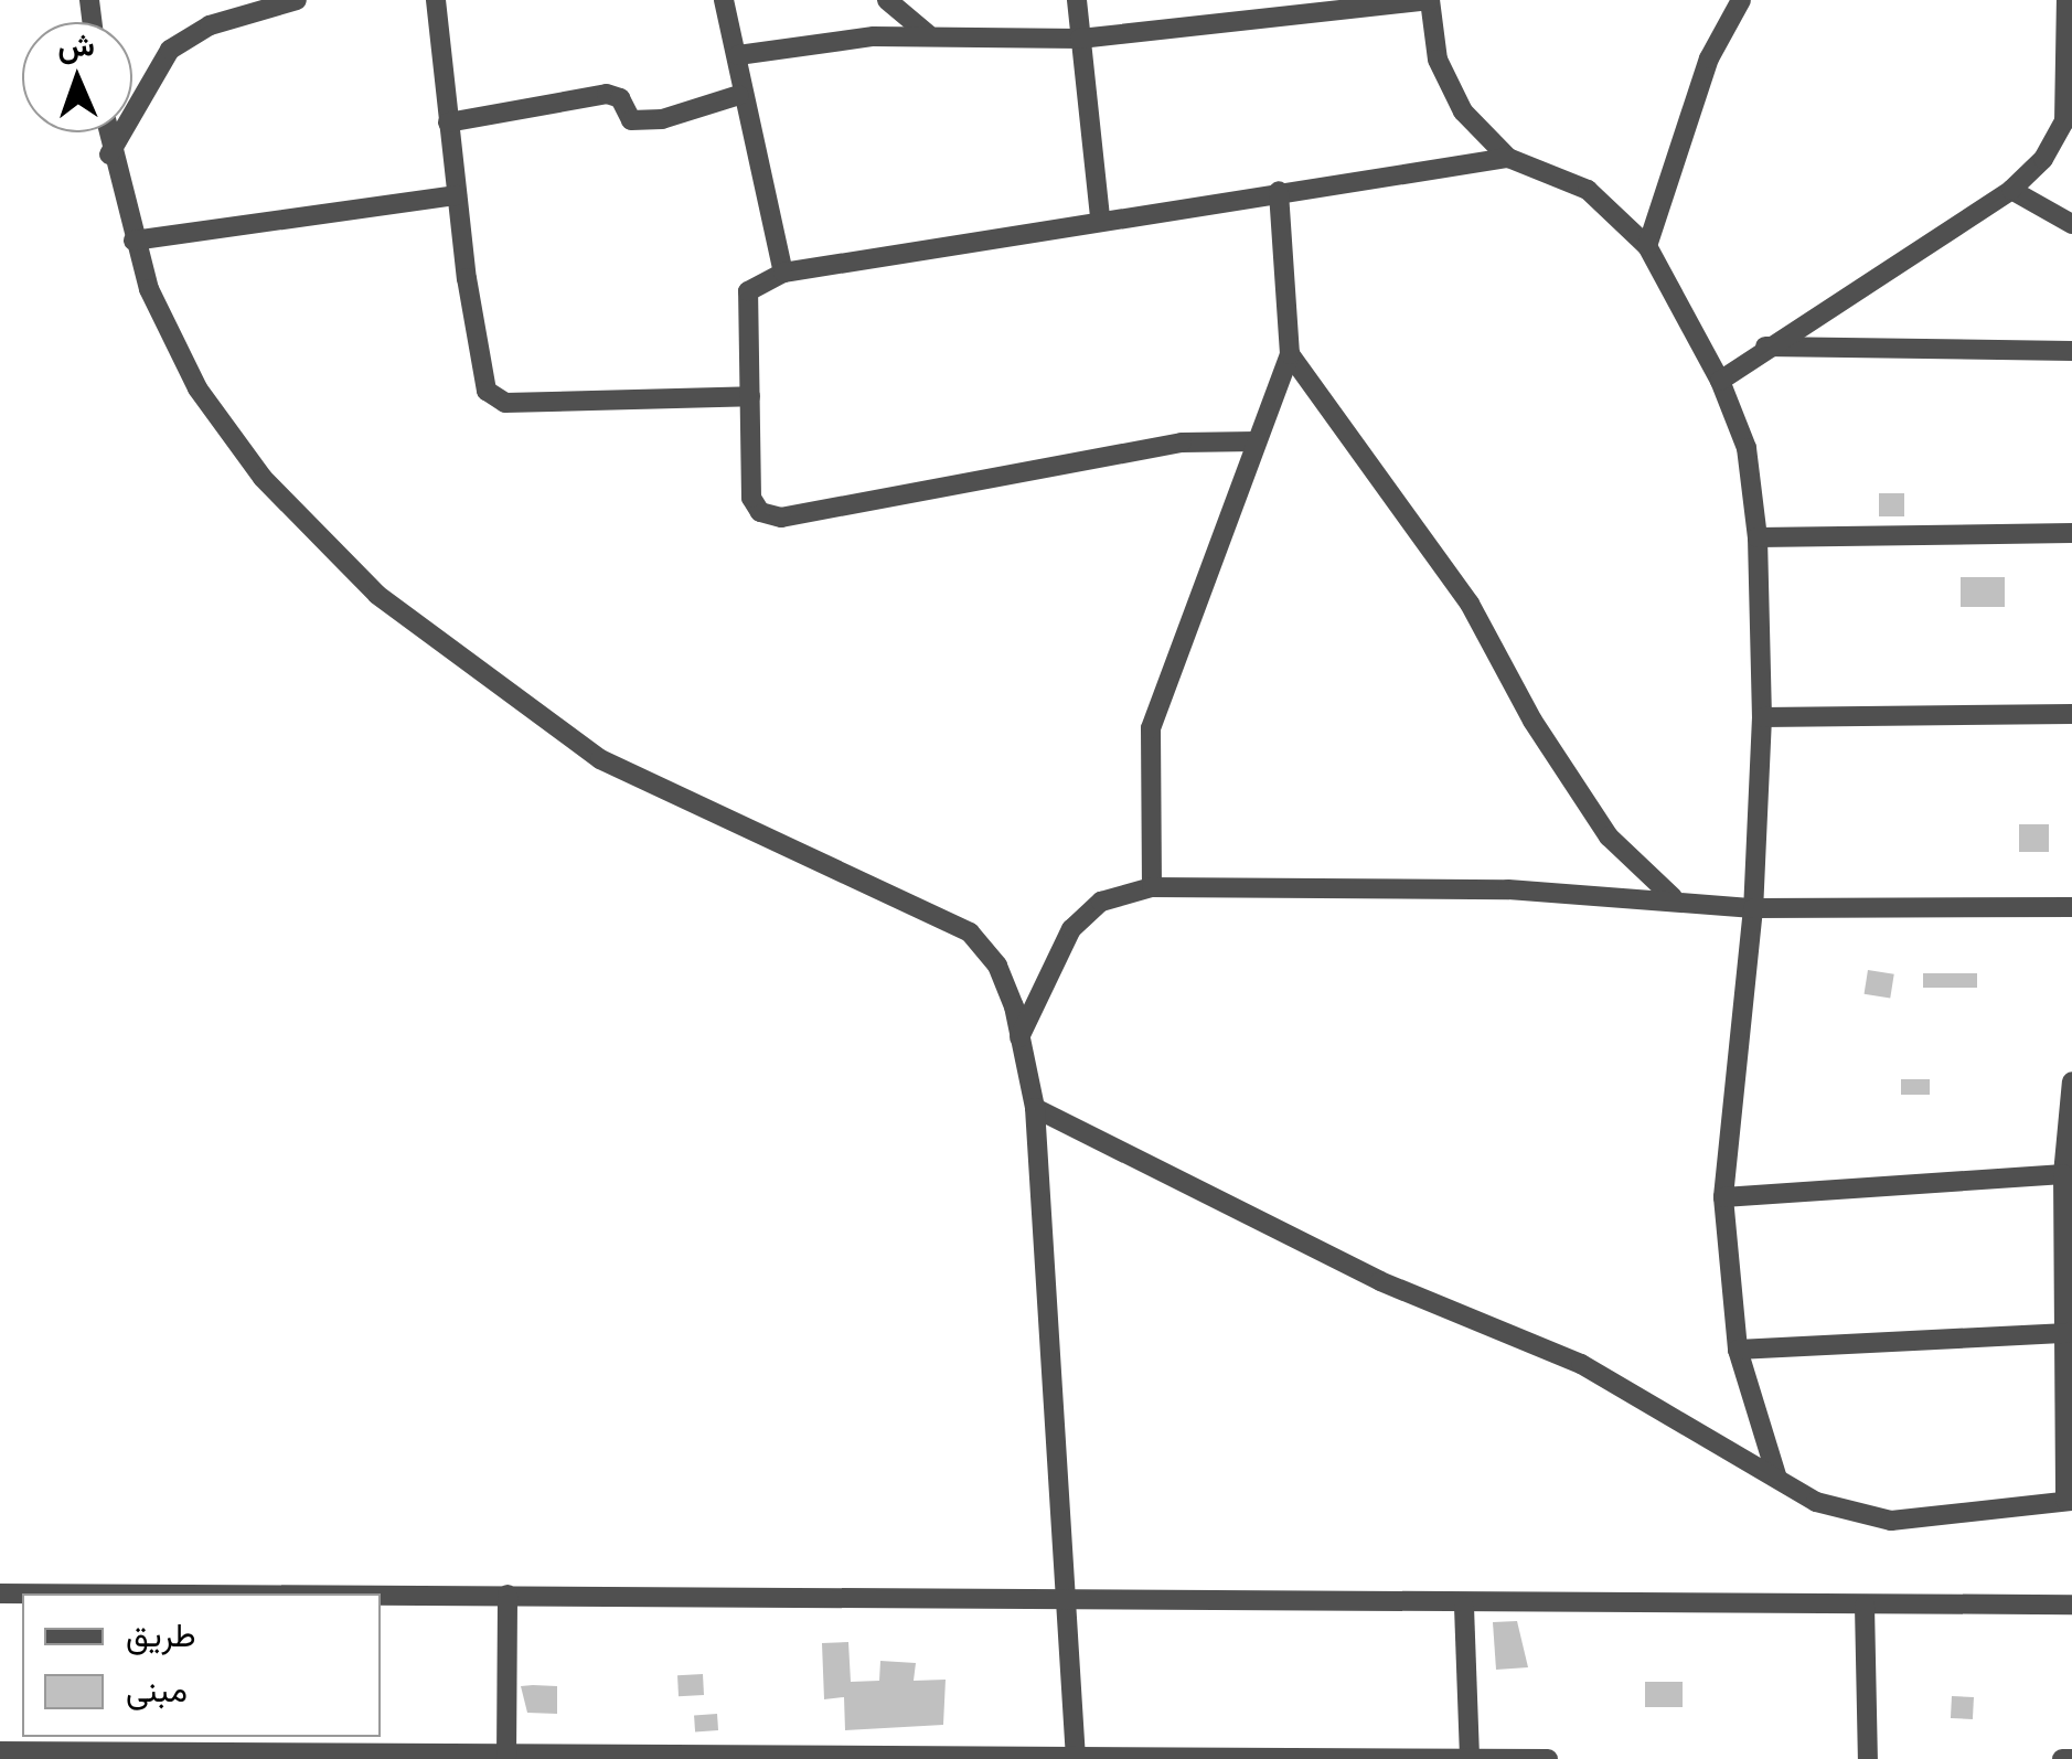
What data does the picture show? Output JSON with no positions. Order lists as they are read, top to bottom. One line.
{"legend":["طريق","مبنى"],"north":"top"}
